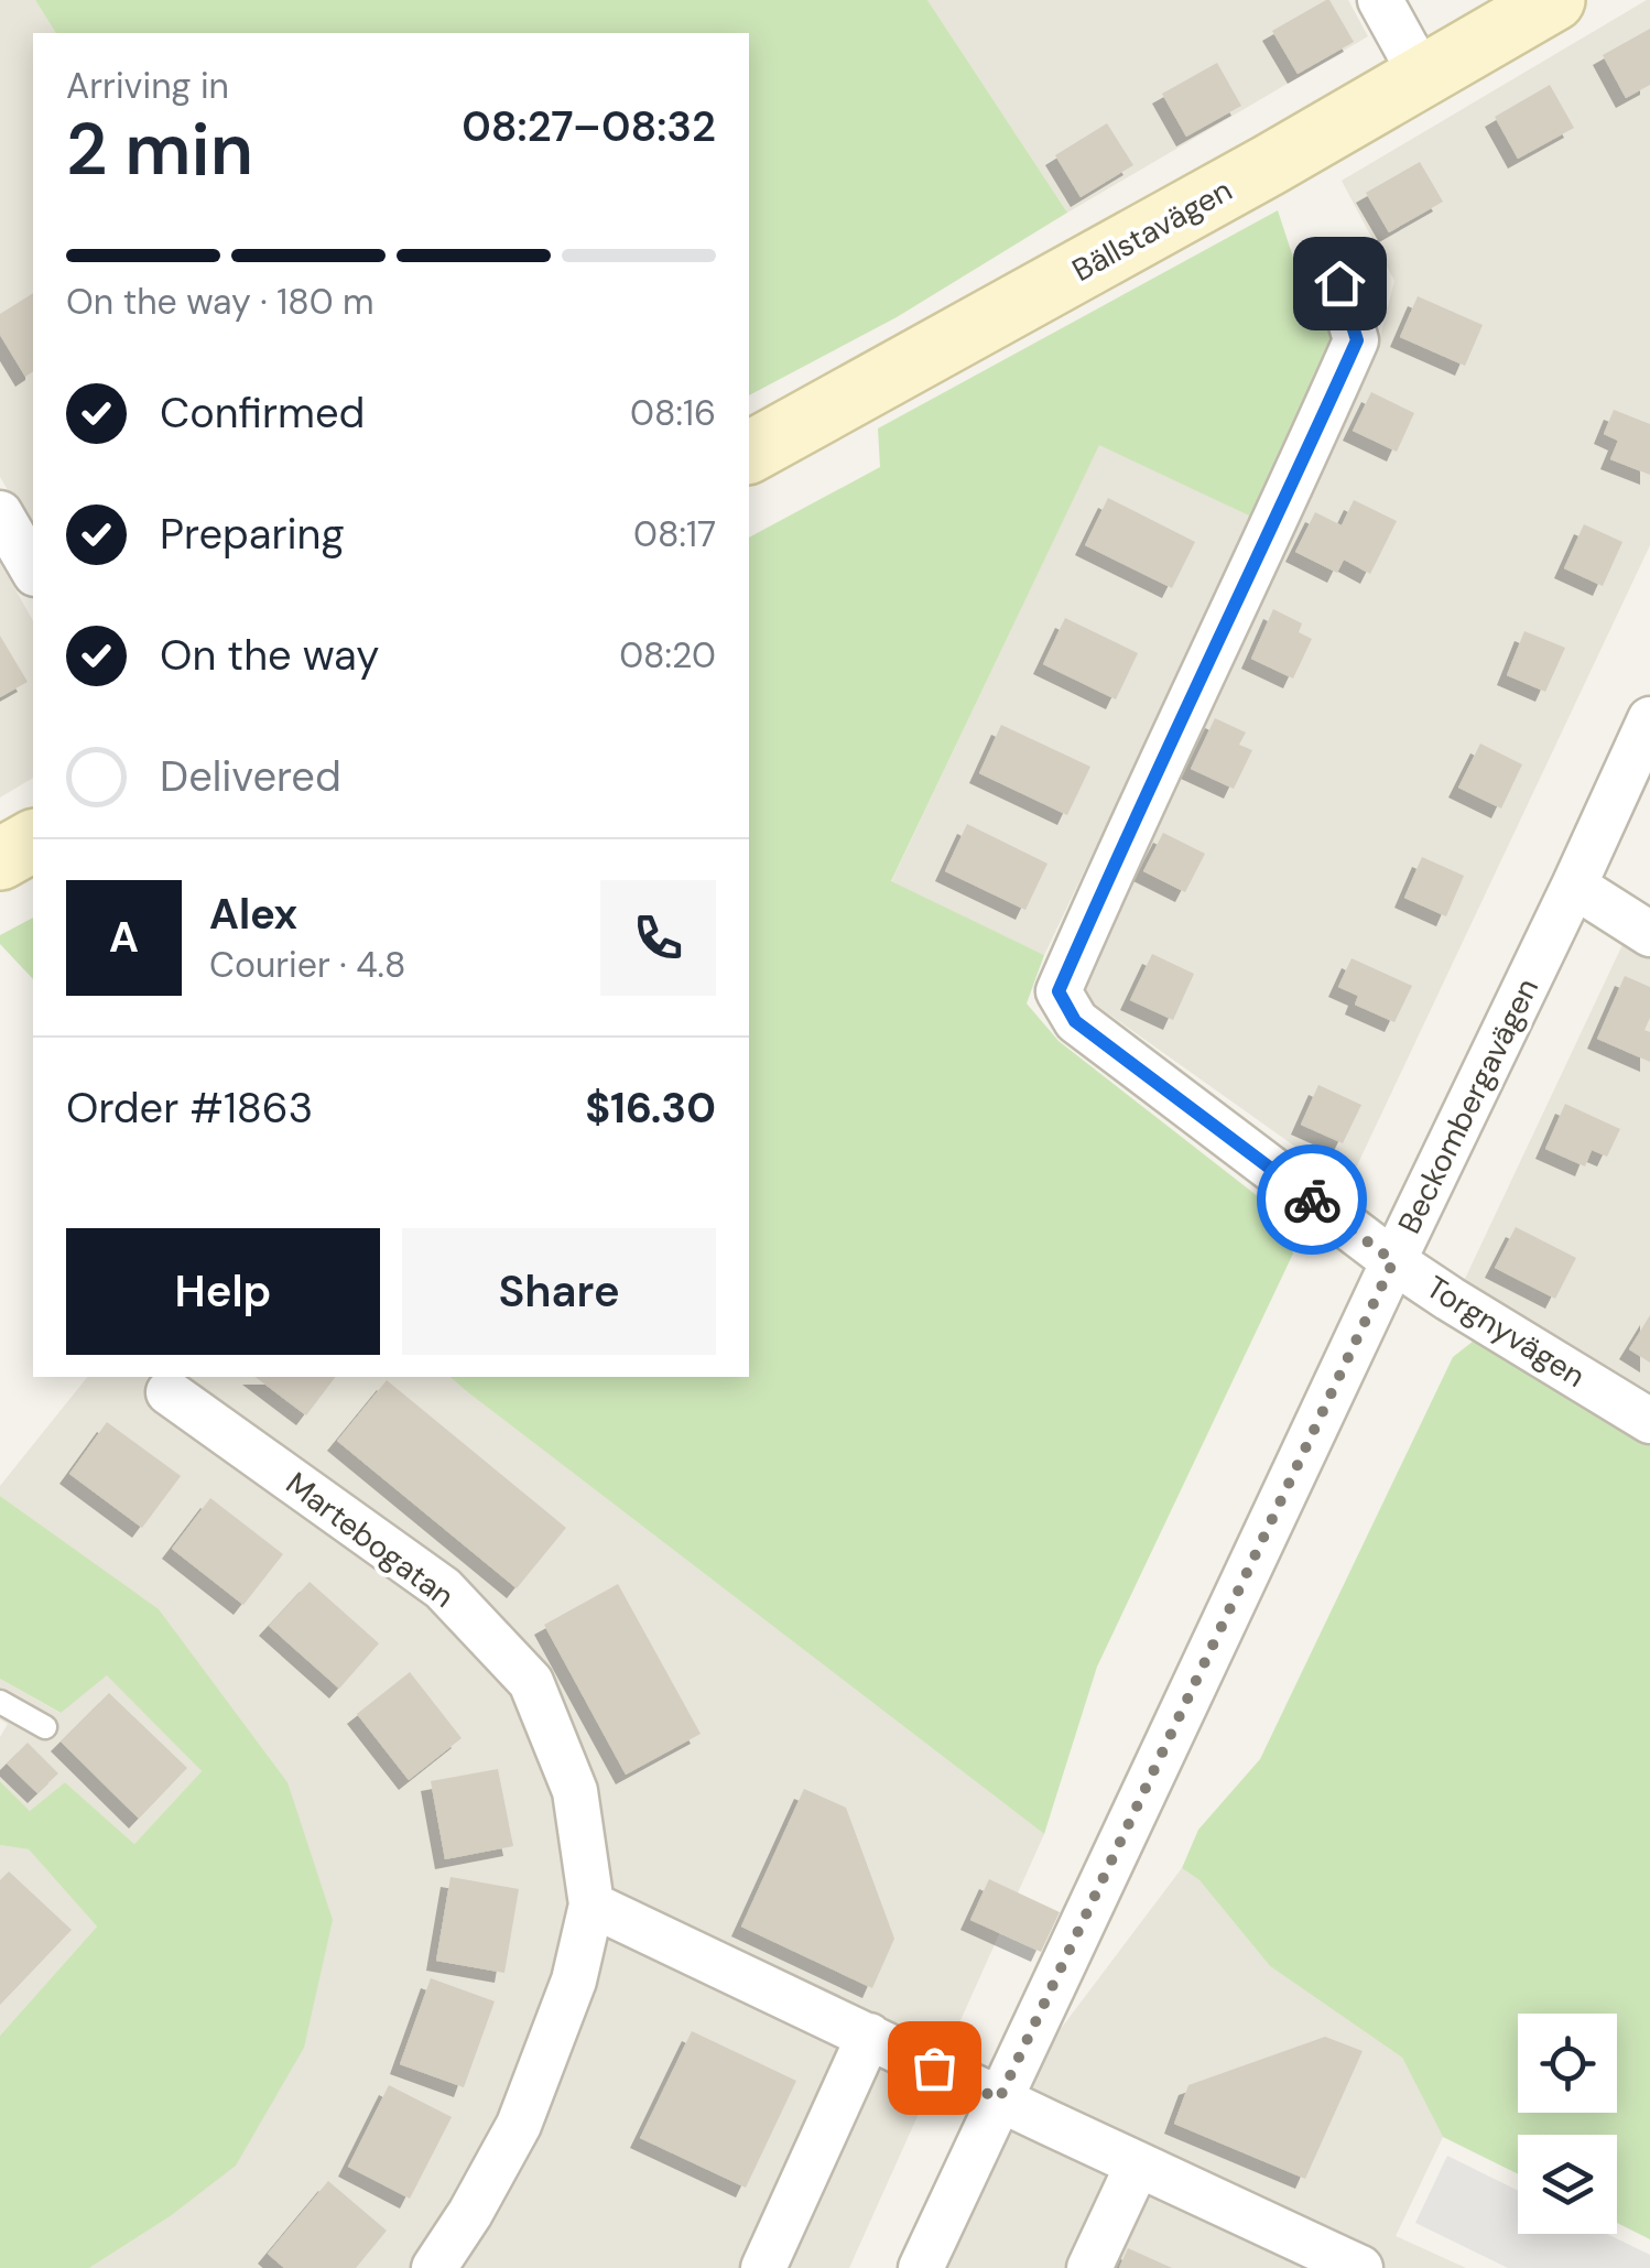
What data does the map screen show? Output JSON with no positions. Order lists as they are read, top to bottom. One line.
{"streets":{"street":["Bällstavägen","Beckombergavägen","Torgnyvägen","Martebogatan"]},"crossings":[["Beckombergavägen","Torgnyvägen"]],"page":{"heading":["2 min","Arriving in","08:27–08:32"],"panel":["Alex","Courier · 4.8","Order #1863","$16.30"],"bar":"On the way · 180 m","list":[["Confirmed","08:16"],["Preparing","08:17"],["On the way","08:20"],"Delivered"],"round":"A","buttons":["Help","Share"]}}
